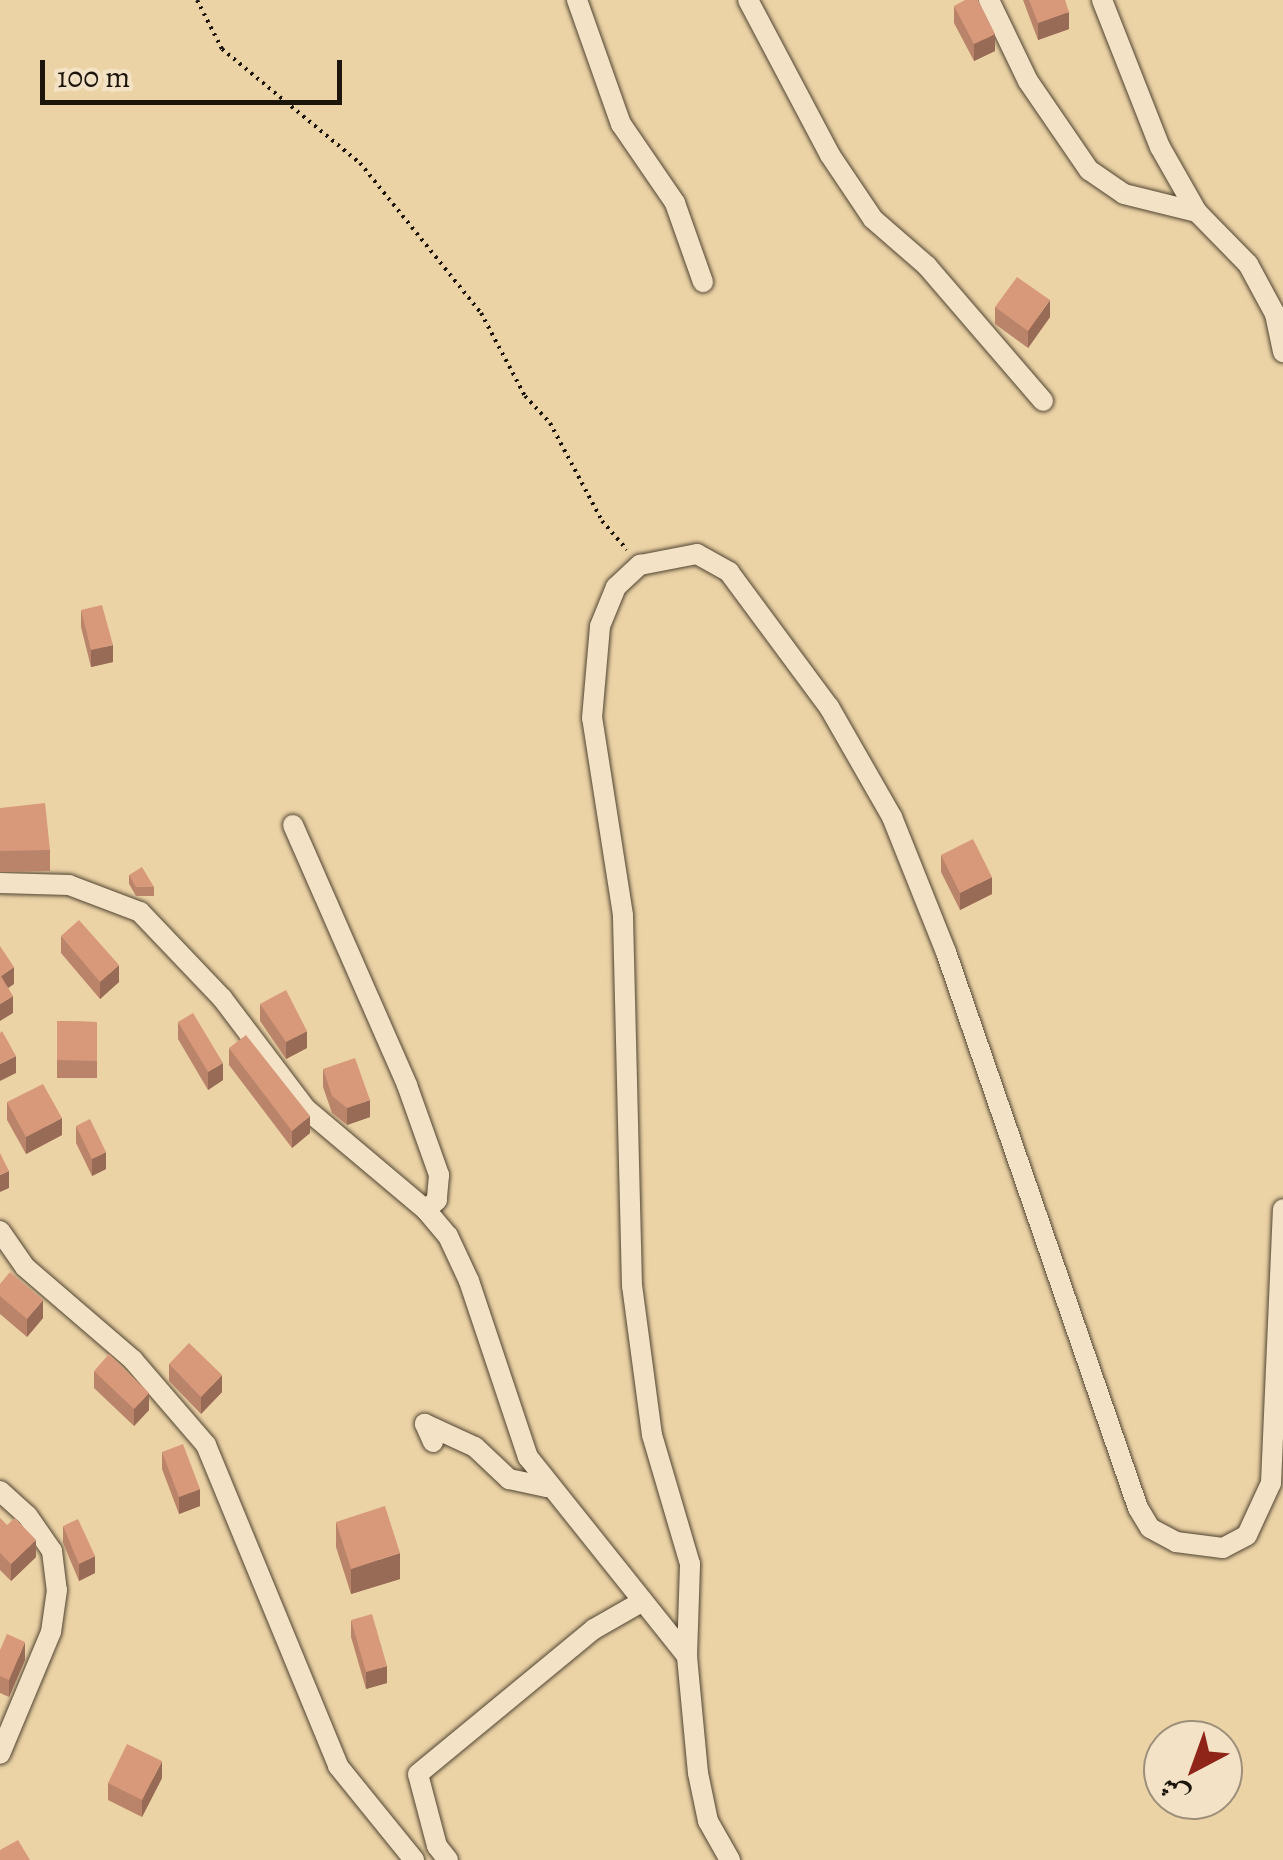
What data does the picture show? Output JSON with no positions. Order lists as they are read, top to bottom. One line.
{"scale_bar":"100 m","north":"bottom left"}
